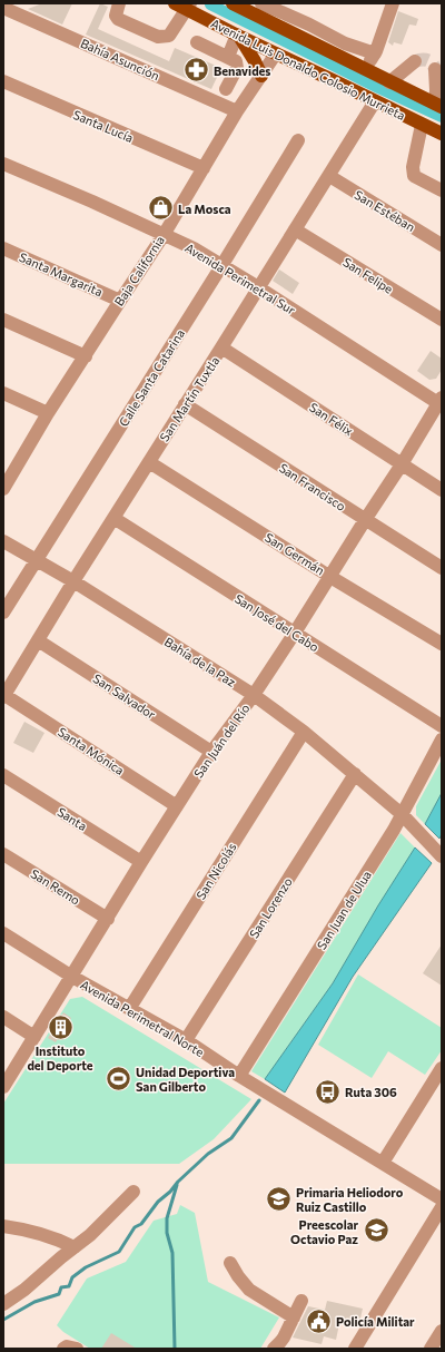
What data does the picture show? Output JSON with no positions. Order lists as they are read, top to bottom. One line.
{"streets":{"main road":["Avenida Luis Donaldo Colosio Murrieta"],"street":["Bahía Asunción","Santa Lucía","San Estéban","Baja California","Santa Margarita","San Felipe","Avenida Perimetral Sur","Calle Santa Catarina","San Martín Tuxtla","San Félix","San Francisco","San Germán","San José del Cabo","Bahía de la Paz","San Salvador","San Juán del Río","Santa Mónica","Santa","San Nicolás","San Remo","San Lorenzo","San Juan de Ulua","Avenida Perimetral Norte"]},"crossings":[["Bahía Asunción","Baja California"],["Avenida Luis Donaldo Colosio Murrieta","Baja California"],["Avenida Luis Donaldo Colosio Murrieta","San Martín Tuxtla"],["Santa Lucía","Baja California"],["San Estéban","San Martín Tuxtla"],["Baja California","Santa Margarita"],["Baja California","Avenida Perimetral Sur"],["San Felipe","San Martín Tuxtla"],["Avenida Perimetral Sur","Calle Santa Catarina"],["Avenida Perimetral Sur","San Martín Tuxtla"],["Avenida Perimetral Sur","San Juán del Río"],["Calle Santa Catarina","Bahía de la Paz"],["San Martín Tuxtla","San Félix"],["San Martín Tuxtla","San Francisco"],["San Martín Tuxtla","San Germán"],["San Martín Tuxtla","San José del Cabo"],["San Martín Tuxtla","Bahía de la Paz"],["San Martín Tuxtla","San Salvador"],["San Martín Tuxtla","Santa Mónica"],["San Félix","San Juán del Río"],["San Francisco","San Juán del Río"],["San Germán","San Juán del Río"],["San José del Cabo","San Juán del Río"],["Bahía de la Paz","San Juán del Río"],["Bahía de la Paz","San Nicolás"],["Bahía de la Paz","San Lorenzo"],["Bahía de la Paz","San Juan de Ulua"],["San Salvador","San Juán del Río"],["San Juán del Río","Santa Mónica"],["San Juán del Río","Santa"],["San Juán del Río","San Remo"],["San Juán del Río","Avenida Perimetral Norte"],["San Nicolás","Avenida Perimetral Norte"],["San Lorenzo","Avenida Perimetral Norte"],["San Juan de Ulua","Avenida Perimetral Norte"]],"places":{"pharmacy":["Benavides"],"shop":["La Mosca"],"building":["Instituto del Deporte"],"sports":["Unidad Deportiva San Gilberto"],"bus stop":["Ruta 306"],"school or university":["Primaria Heliodoro Ruiz Castillo","Preescolar Octavio Paz"],"public building":["Policía Militar"]}}
